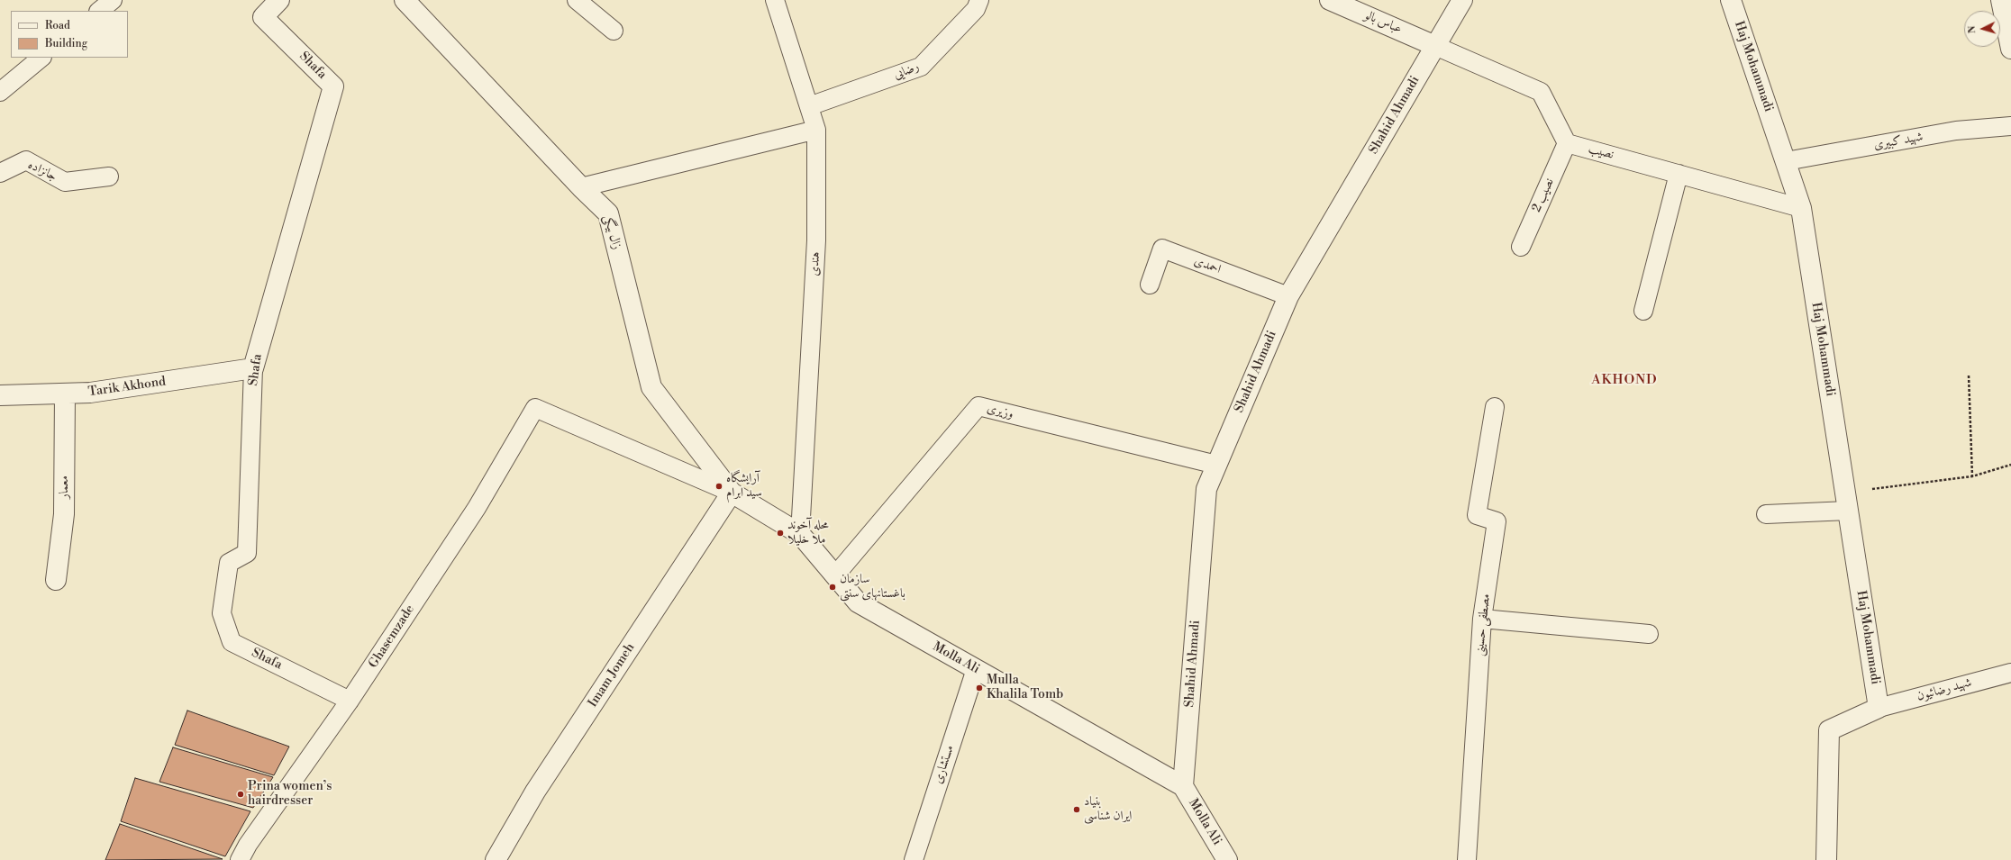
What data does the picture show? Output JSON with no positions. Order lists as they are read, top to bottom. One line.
{"streets":{"street":["عباس بالو","Shafa","Haj Mohammadi","Shahid Ahmadi","زال بیگی","Tarik Akhond","معمار","Molla Ali","Imam Jomeh"],"lane":["رضایی","شهید کبیری","نصیب","جانزاده","نصیب 2","هندی","احمدی","وزیری","مصطفی حسینی","Ghasemzade","شهید رضائیون","مستشاری"]},"crossings":[["عباس بالو","Shahid Ahmadi"],["Shafa","Tarik Akhond"],["Shafa","Ghasemzade"],["Haj Mohammadi","شهید کبیری"],["Haj Mohammadi","نصیب"],["Haj Mohammadi","شهید رضائیون"],["رضایی","هندی"],["Shahid Ahmadi","احمدی"],["Shahid Ahmadi","وزیری"],["Shahid Ahmadi","Molla Ali"],["نصیب","نصیب 2"],["زال بیگی","Ghasemzade"],["زال بیگی","Molla Ali"],["زال بیگی","Imam Jomeh"],["هندی","Molla Ali"],["Tarik Akhond","معمار"],["وزیری","Molla Ali"],["Ghasemzade","Molla Ali"],["Ghasemzade","Imam Jomeh"],["Molla Ali","Imam Jomeh"],["Molla Ali","مستشاری"]],"districts":["AKHOND"],"places":["آرایشگاه سید ابرام","محله آخوند ملا خلیلا","سازمان باغستانهای سنتی","Mulla Khalila Tomb","Prina women’s hairdresser","بنیاد ایران شناسی"],"legend":["Road","Building"],"north":"left"}
